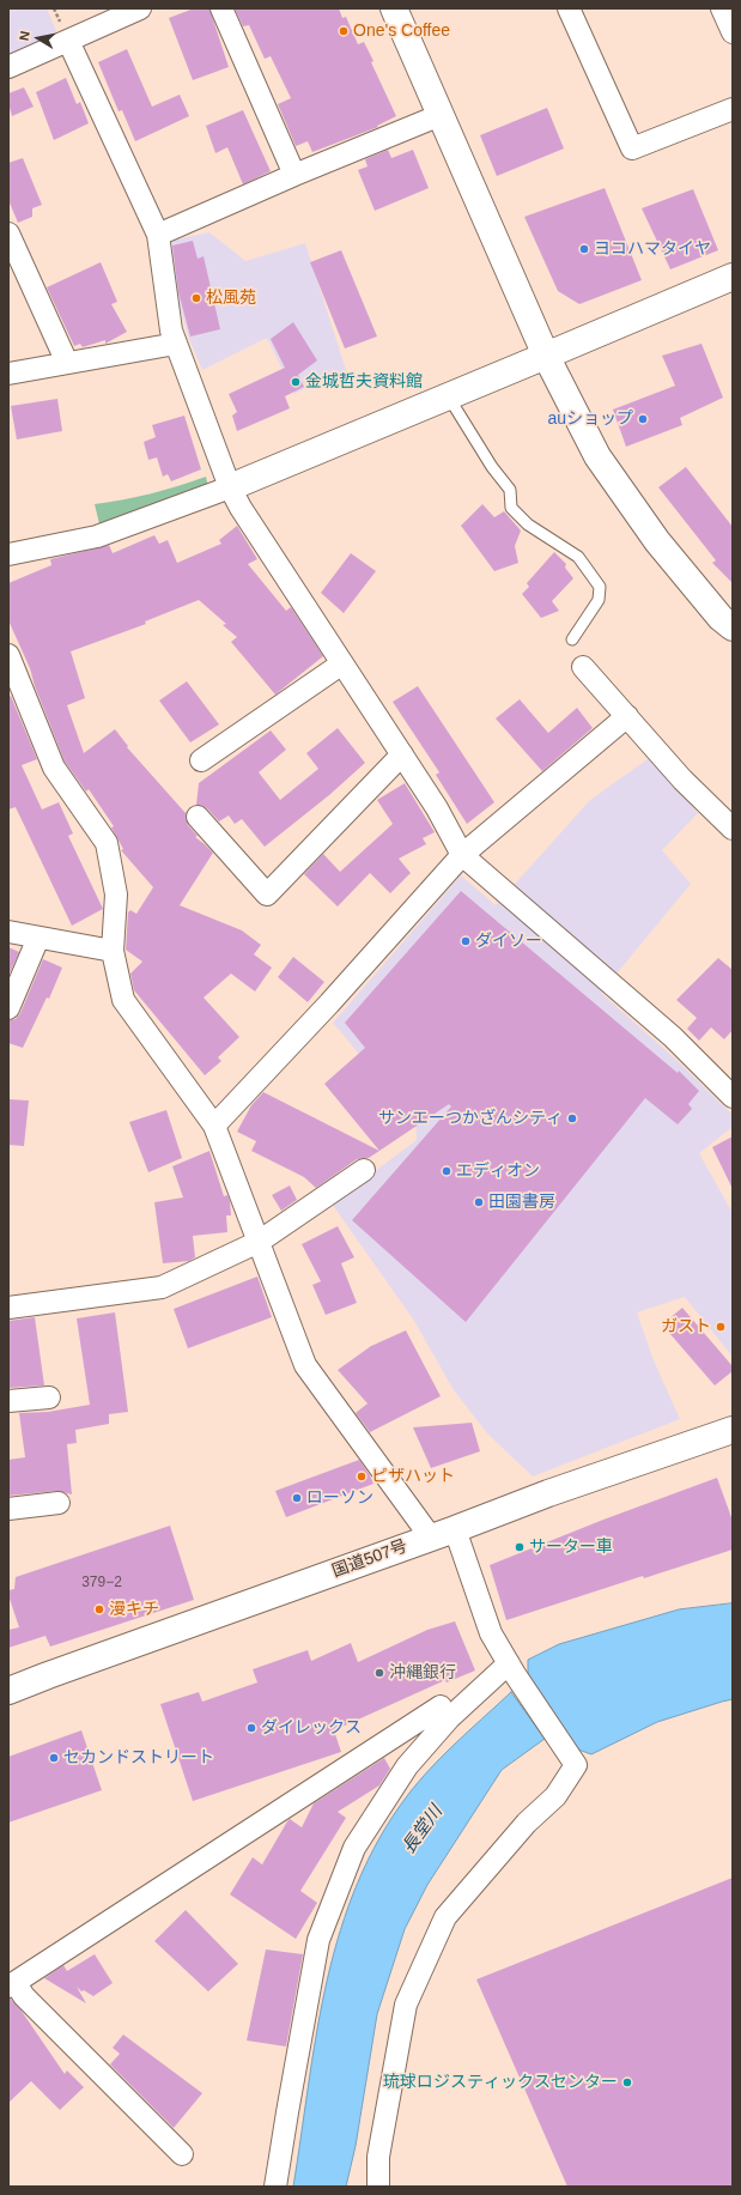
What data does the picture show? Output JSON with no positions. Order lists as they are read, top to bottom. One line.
{"streets":{"main road":["国道507号"]},"water":["長堂川"],"places":["One's Coffee","ヨコハマタイヤ","松風苑","金城哲夫資料館","auショップ","ダイソー","サンエーつかざんシティ","エディオン","田園書房","ガスト","ピザハット","ローソン","サーター車","漫キチ","沖縄銀行","ダイレックス","セカンドストリート","琉球ロジスティックスセンター"],"house_numbers":["379−2"],"north":"left"}
